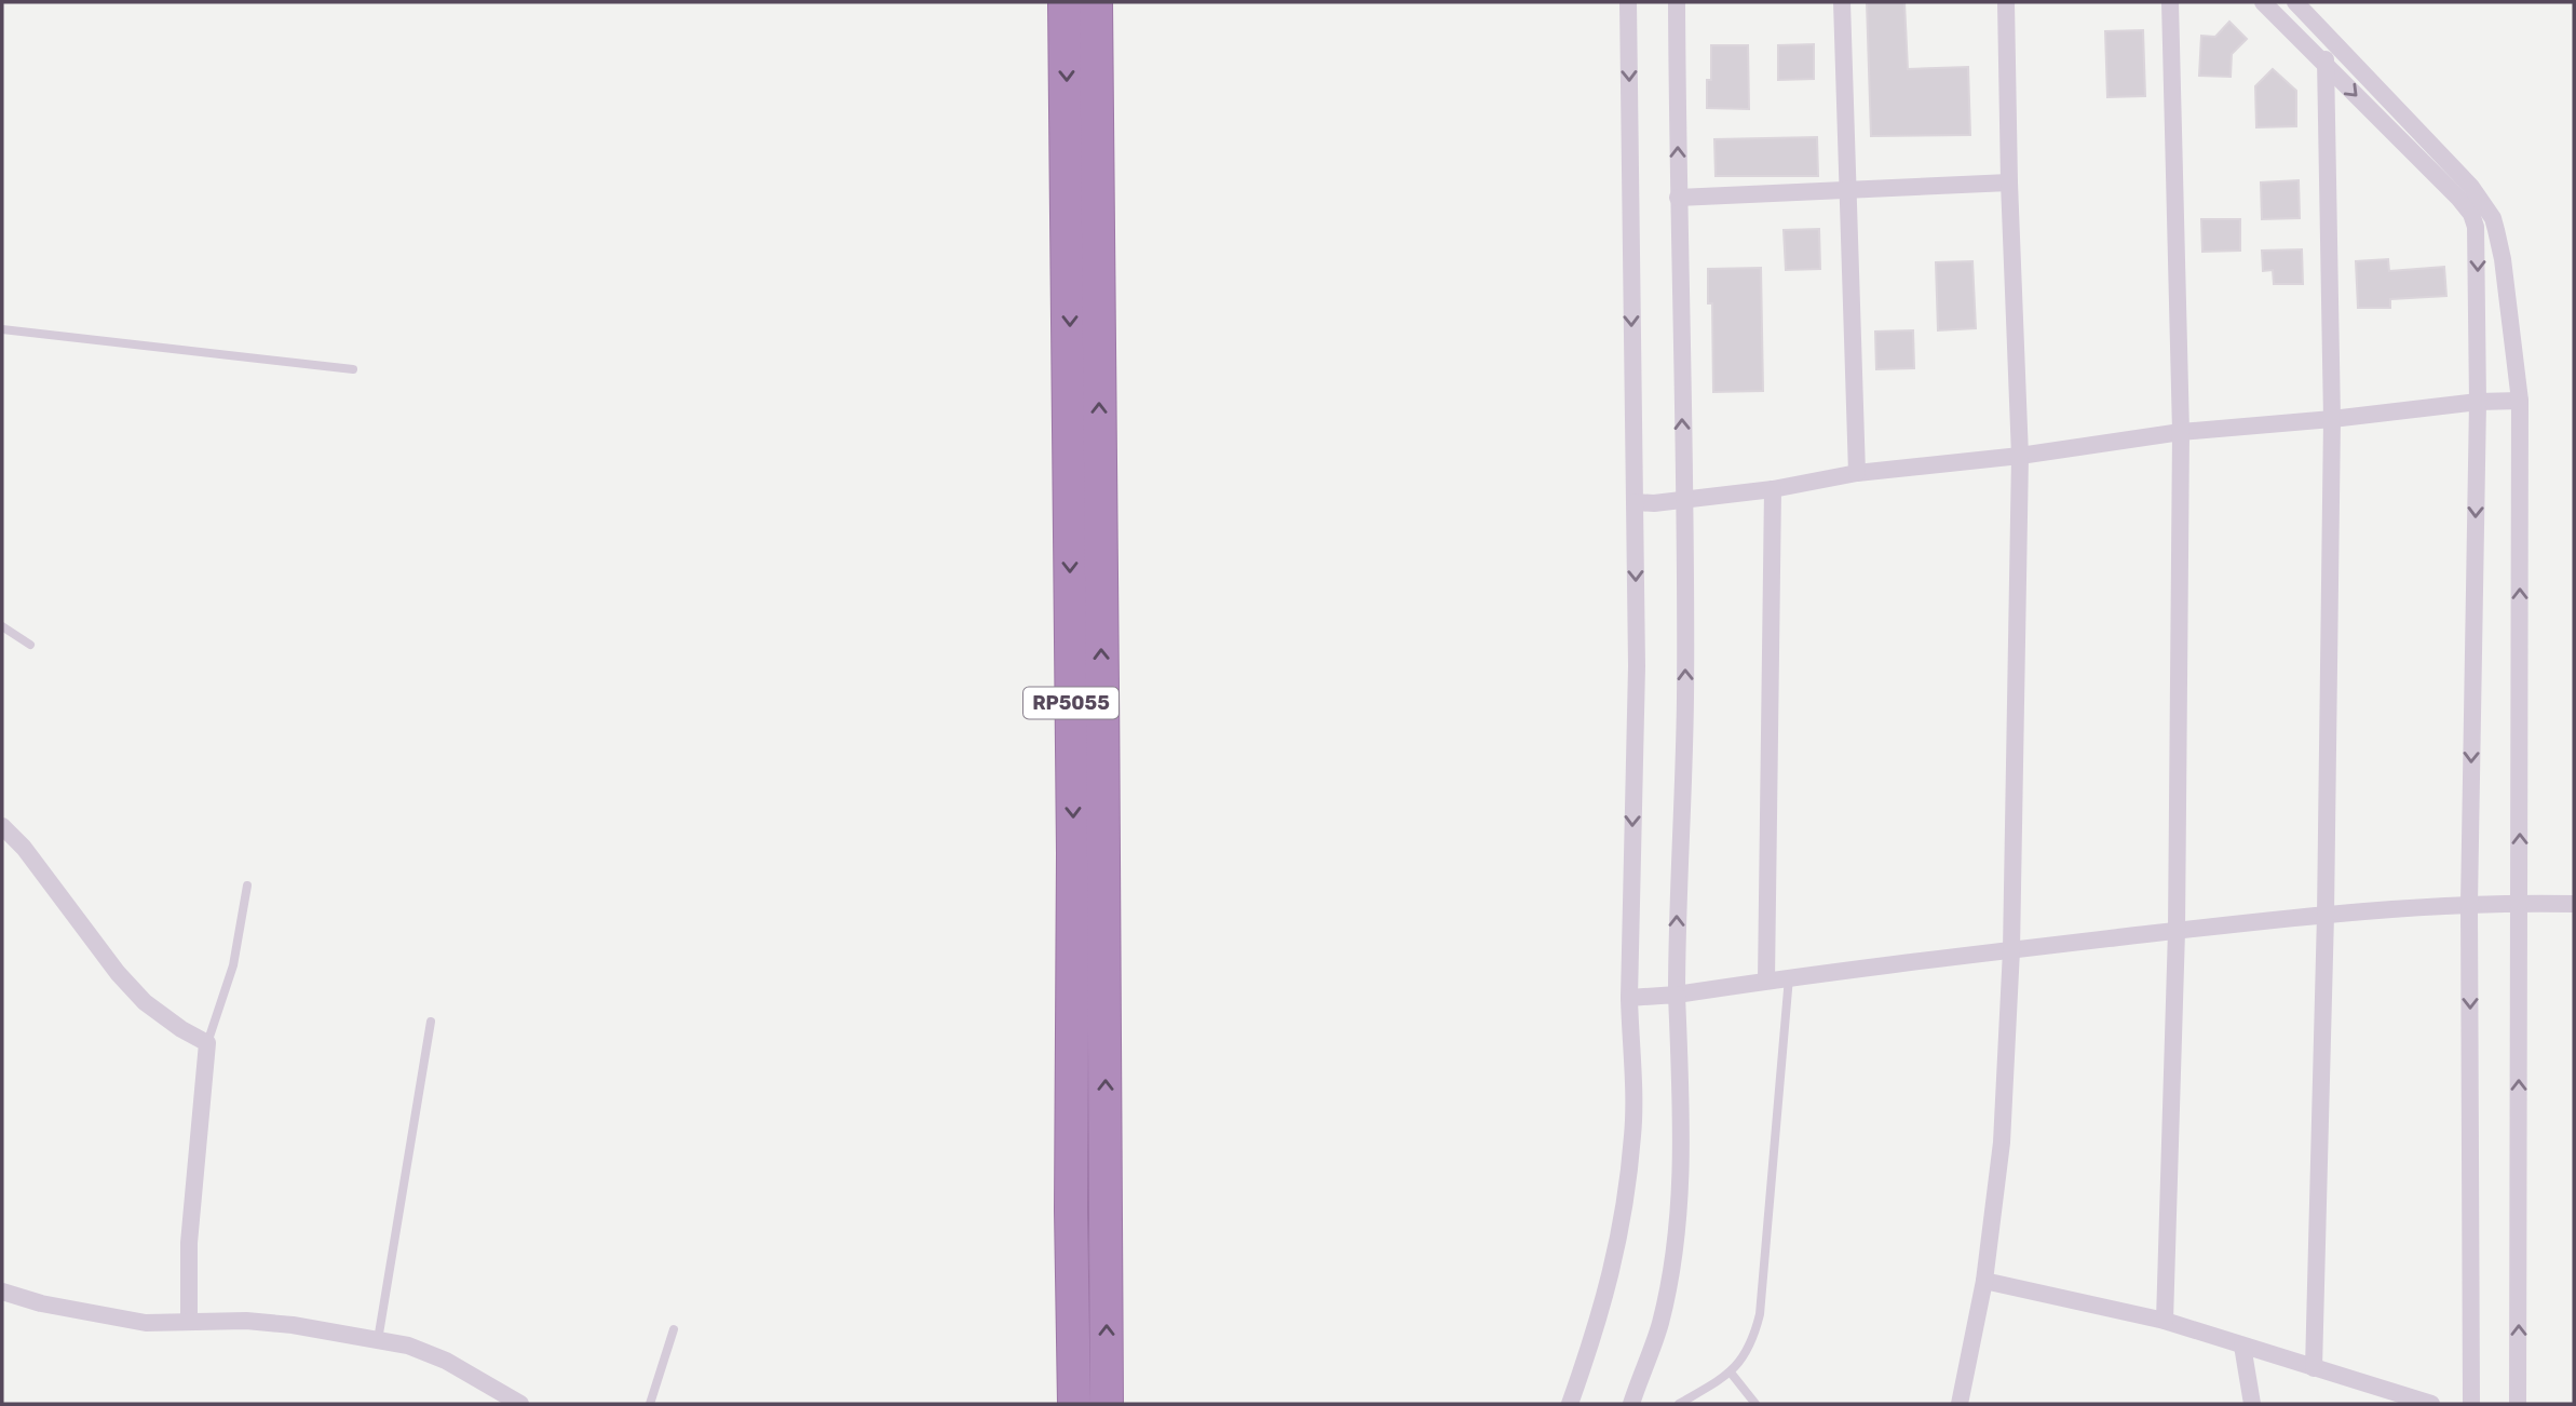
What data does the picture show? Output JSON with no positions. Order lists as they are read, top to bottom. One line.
{"streets":{"highway":["RP5055"]}}
